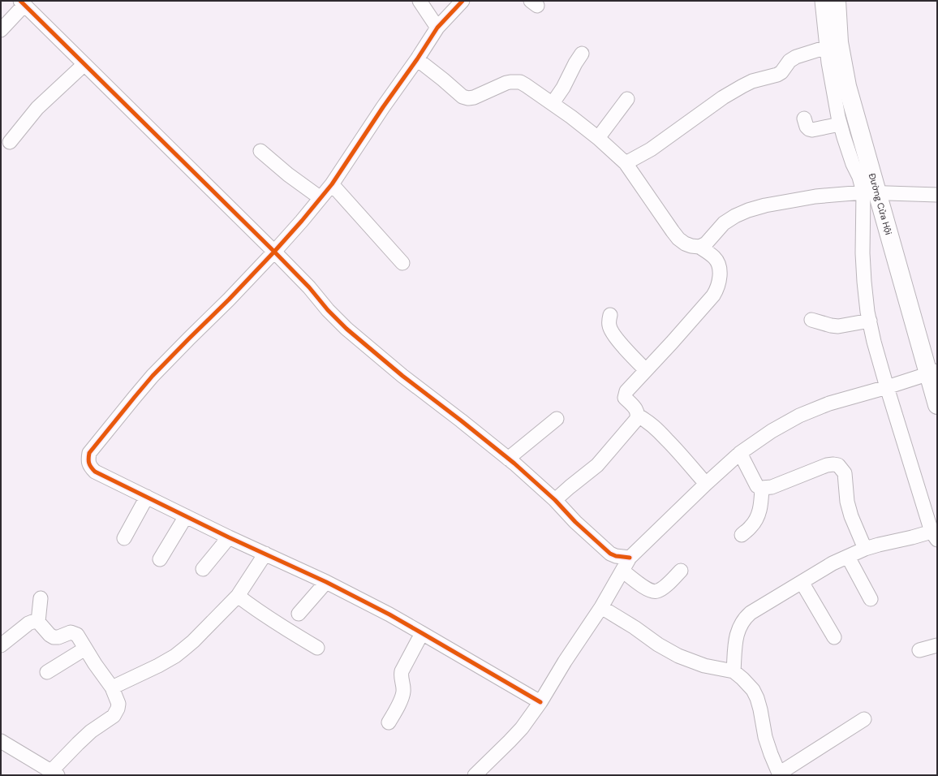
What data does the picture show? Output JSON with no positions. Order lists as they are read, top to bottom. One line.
{"streets":{"main road":["Đường Cửa Hội"]}}
